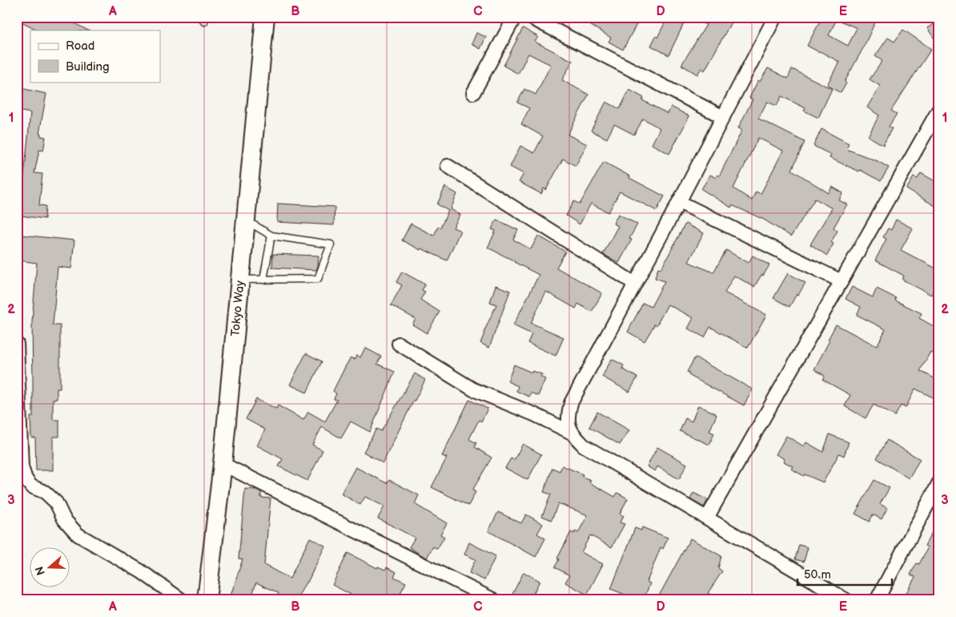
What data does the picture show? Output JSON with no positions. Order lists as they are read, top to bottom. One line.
{"streets":{"main road":["Tokyo Way"]},"legend":["Road","Building"],"scale_bar":"50 m","north":"left","grid":{"columns":["A","B","C","D","E"],"rows":["1","2","3"]}}
